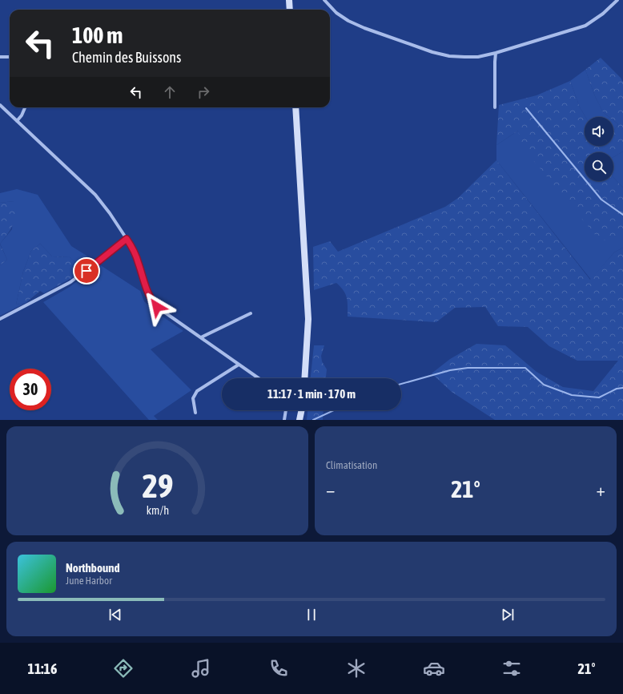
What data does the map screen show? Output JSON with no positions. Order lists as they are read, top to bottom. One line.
{"page":{"turn":["100 m","Chemin des Buissons"],"limit":"30","trip":"11:17 · 1 min · 170 m","tile":"Climatisation","heat":["−","21°","+"],"song":["Northbound","June Harbor"],"tabs":["11:16","21°"],"gauge":["29","km/h"]}}
